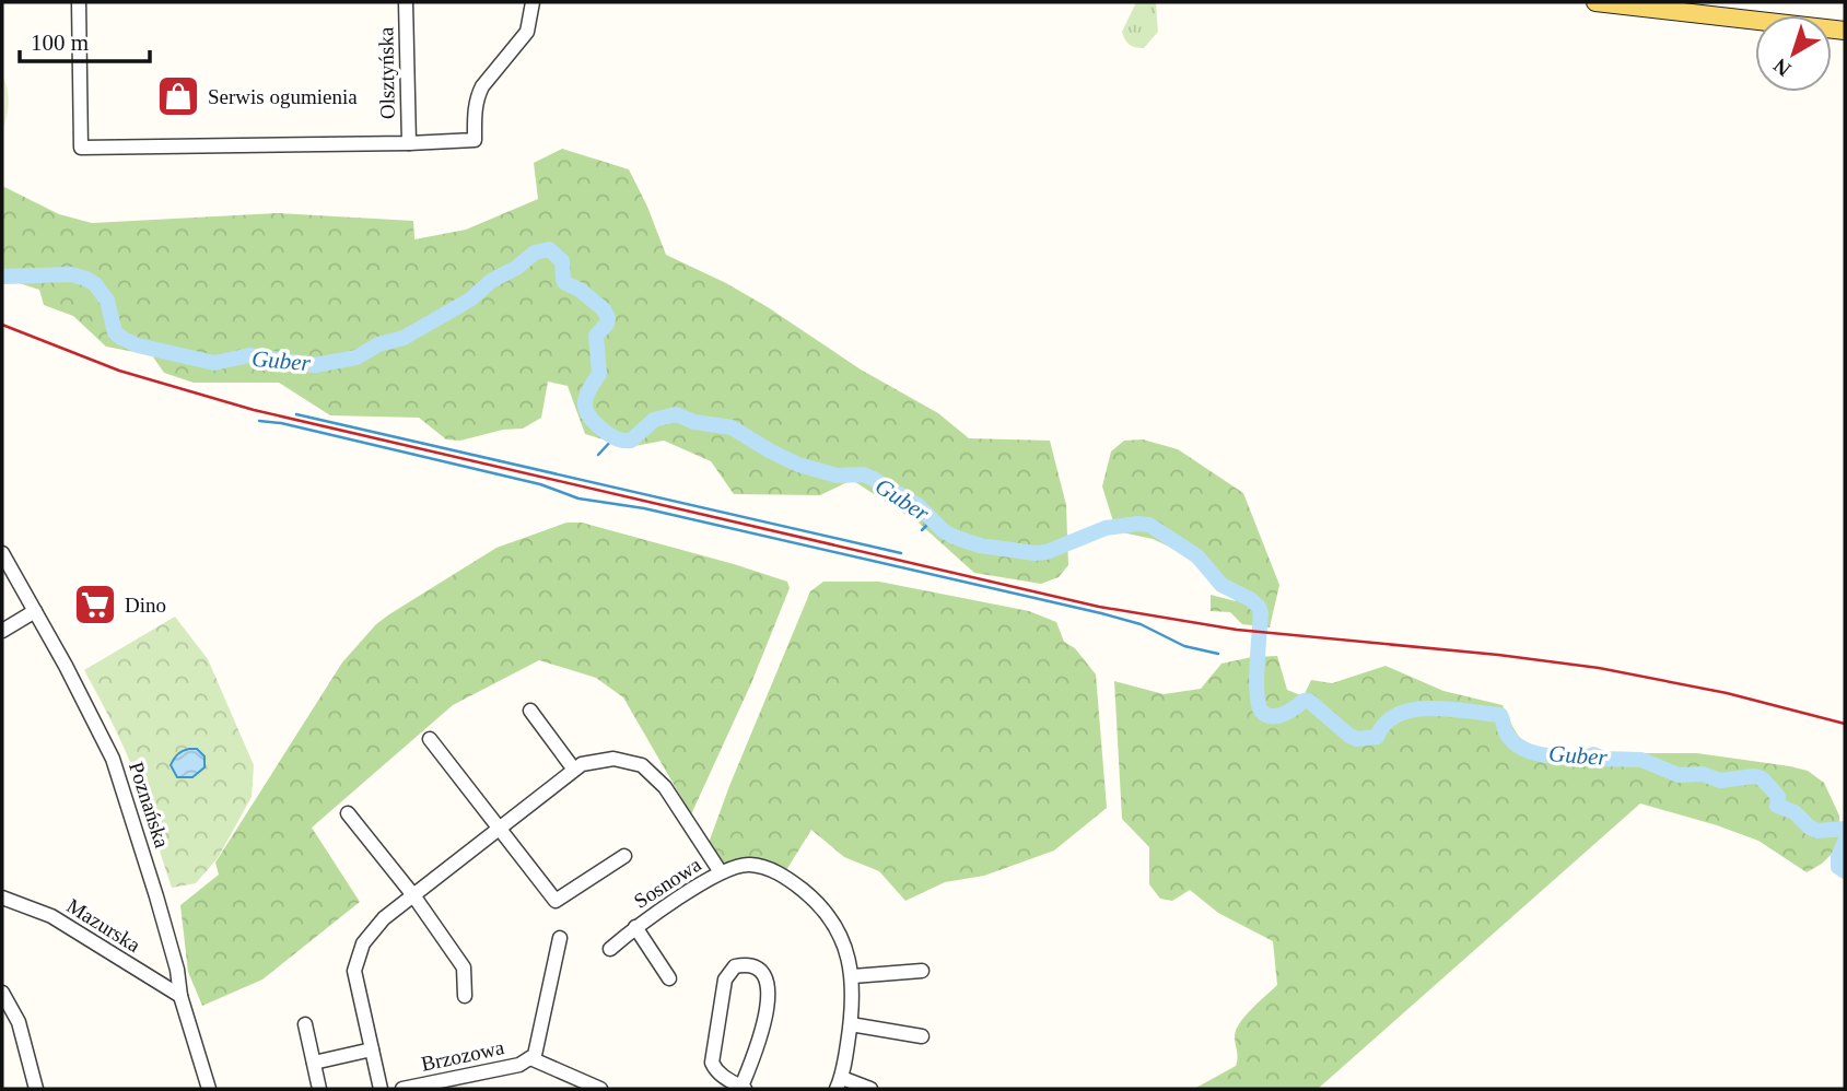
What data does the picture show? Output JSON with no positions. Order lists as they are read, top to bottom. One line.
{"streets":{"street":["Olsztyńska","Poznańska","Sosnowa","Mazurska","Brzozowa"]},"crossings":[["Poznańska","Mazurska"]],"water":["Guber"],"places":{"shop":["Serwis ogumienia"],"supermarket":["Dino"]},"scale_bar":"100 m","north":"bottom left"}
